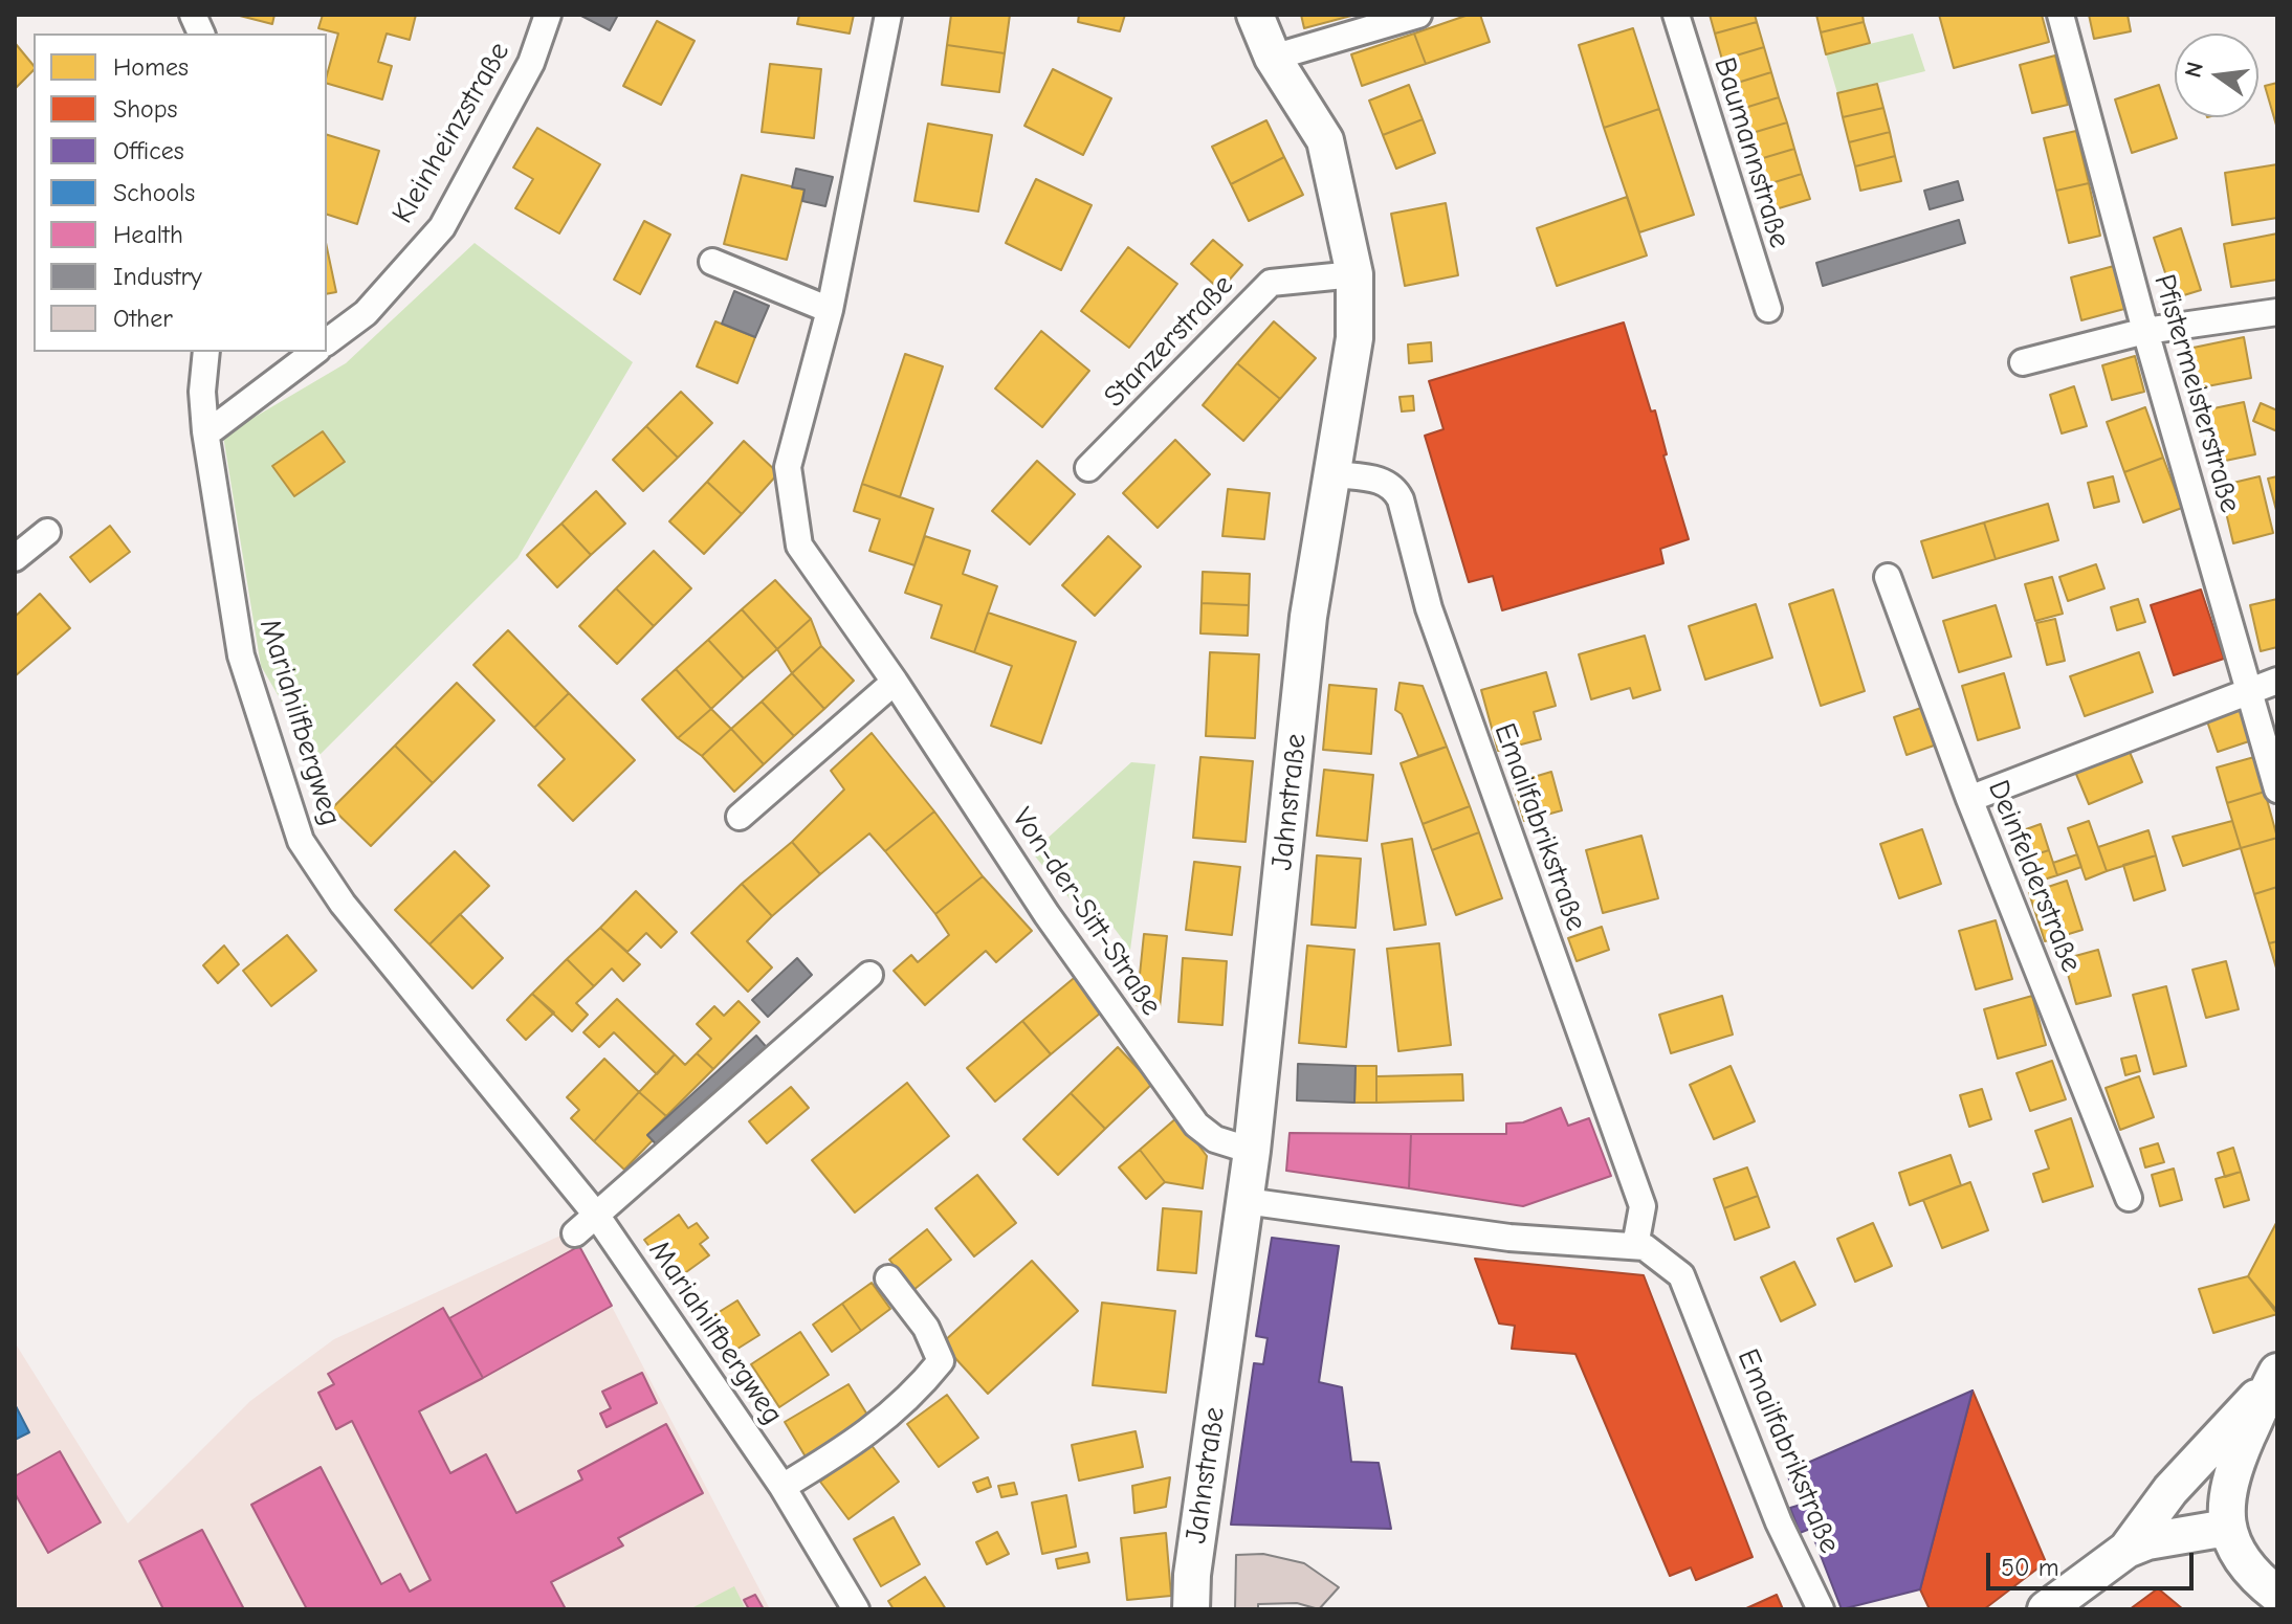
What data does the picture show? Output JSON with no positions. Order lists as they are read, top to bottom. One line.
{"streets":{"street":["Kleinheinzstraße","Baumannstraße","Stanzerstraße","Pfistermeisterstraße","Mariahilfbergweg","Jahnstraße","Emailfabrikstraße","Deinfelderstraße","Von-der-Sitt-Straße"]},"crossings":[["Stanzerstraße","Jahnstraße"],["Jahnstraße","Emailfabrikstraße"],["Jahnstraße","Von-der-Sitt-Straße"]],"legend":["Homes","Shops","Offices","Schools","Health","Industry","Other"],"scale_bar":"50 m","north":"left"}
